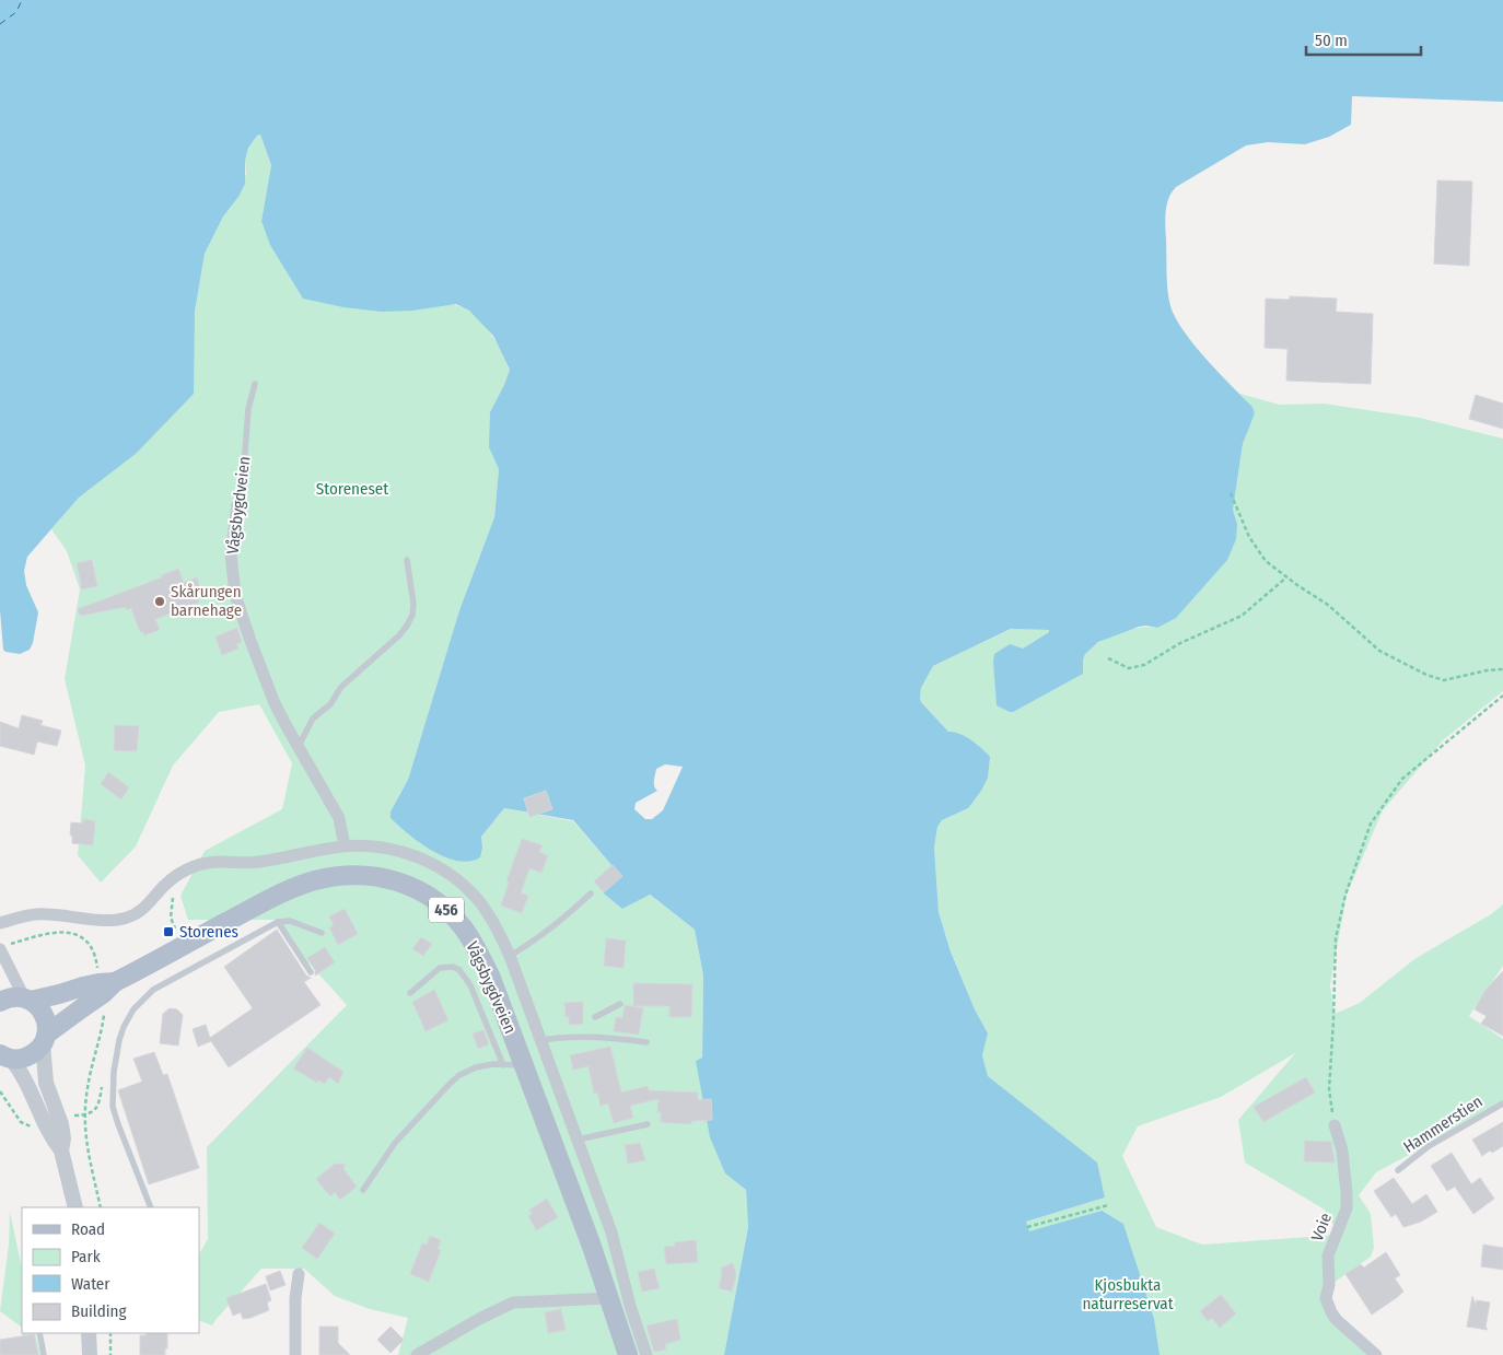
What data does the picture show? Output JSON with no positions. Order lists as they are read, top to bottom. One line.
{"streets":{"main road":["Vågsbygdveien","456"],"street":["Voie"],"lane":["Hammerstien"]},"crossings":[["Vågsbygdveien","456"]],"parks":["Storeneset","Kjosbukta naturreservat"],"places":{"other":["Skårungen barnehage"],"transit":["Storenes"]},"legend":["Road","Park","Water","Building"],"scale_bar":"50 m"}
